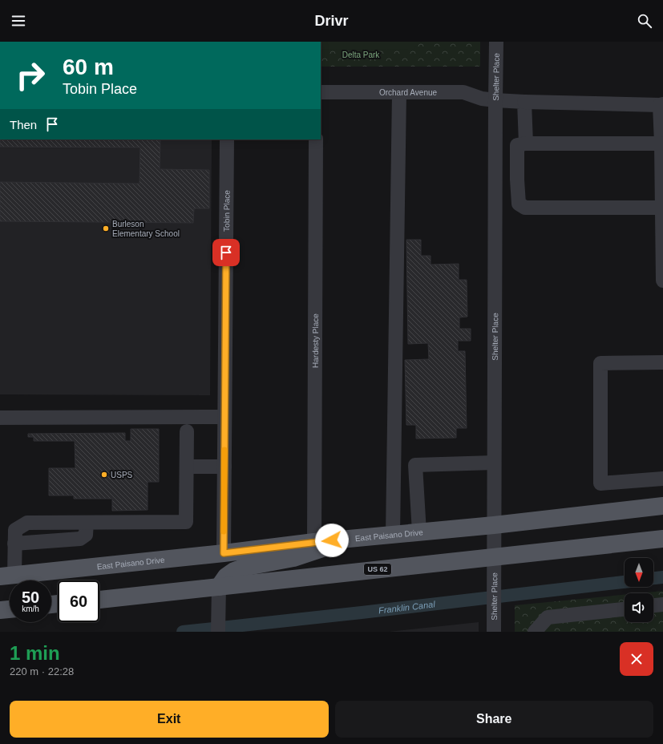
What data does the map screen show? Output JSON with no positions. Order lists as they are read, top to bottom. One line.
{"streets":{"main road":["East Paisano Drive","US 62"],"street":["Shelter Place","Orchard Avenue","Tobin Place","Hardesty Place"]},"crossings":[["Shelter Place","Orchard Avenue"],["Shelter Place","East Paisano Drive"],["Shelter Place","US 62"],["Tobin Place","East Paisano Drive"],["Hardesty Place","East Paisano Drive"]],"water":["Franklin Canal"],"parks":["Delta Park"],"places":["Burleson Elementary School","USPS"],"north":"bottom","page":{"header":"Drivr","turn":["60 m","Tobin Place"],"then":"Then","speed":"50 km/h","limit":"60","heading":["1 min","220 m · 22:28"],"buttons":["Exit","Share"]}}
